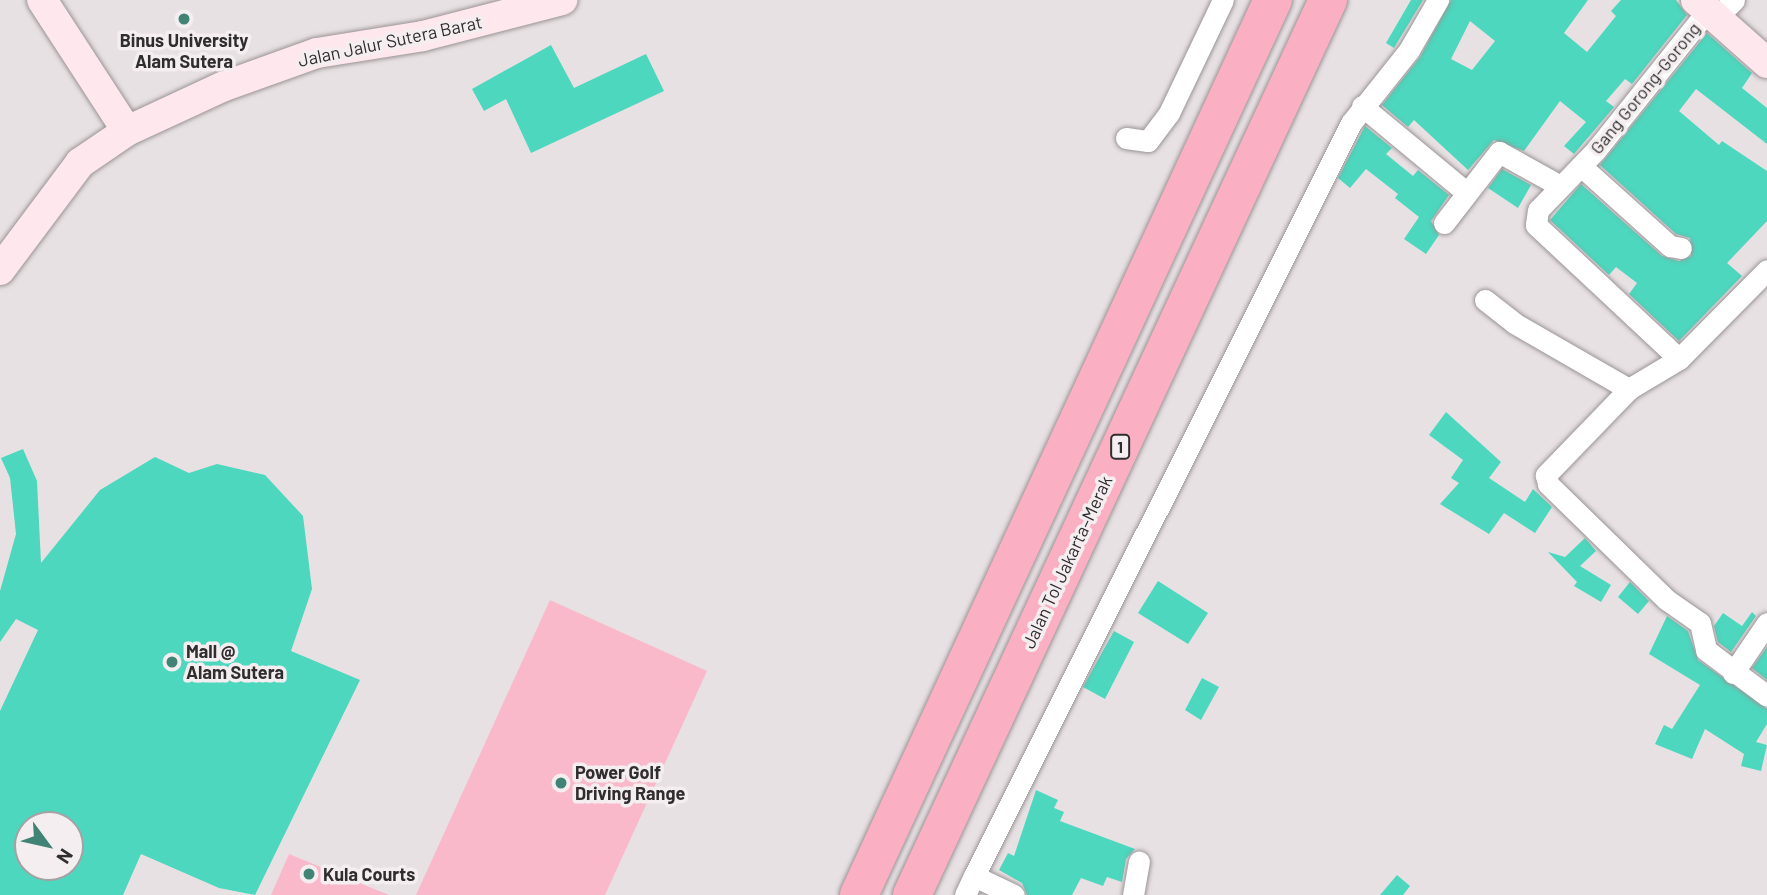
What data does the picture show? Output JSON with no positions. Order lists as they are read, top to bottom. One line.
{"streets":{"highway":["1","Jalan Tol Jakarta–Merak"],"street":["Jalan Jalur Sutera Barat","Gang Gorong-Gorong"]},"places":["Binus University Alam Sutera","Mall @ Alam Sutera","Power Golf Driving Range","Kula Courts"],"north":"bottom right"}
